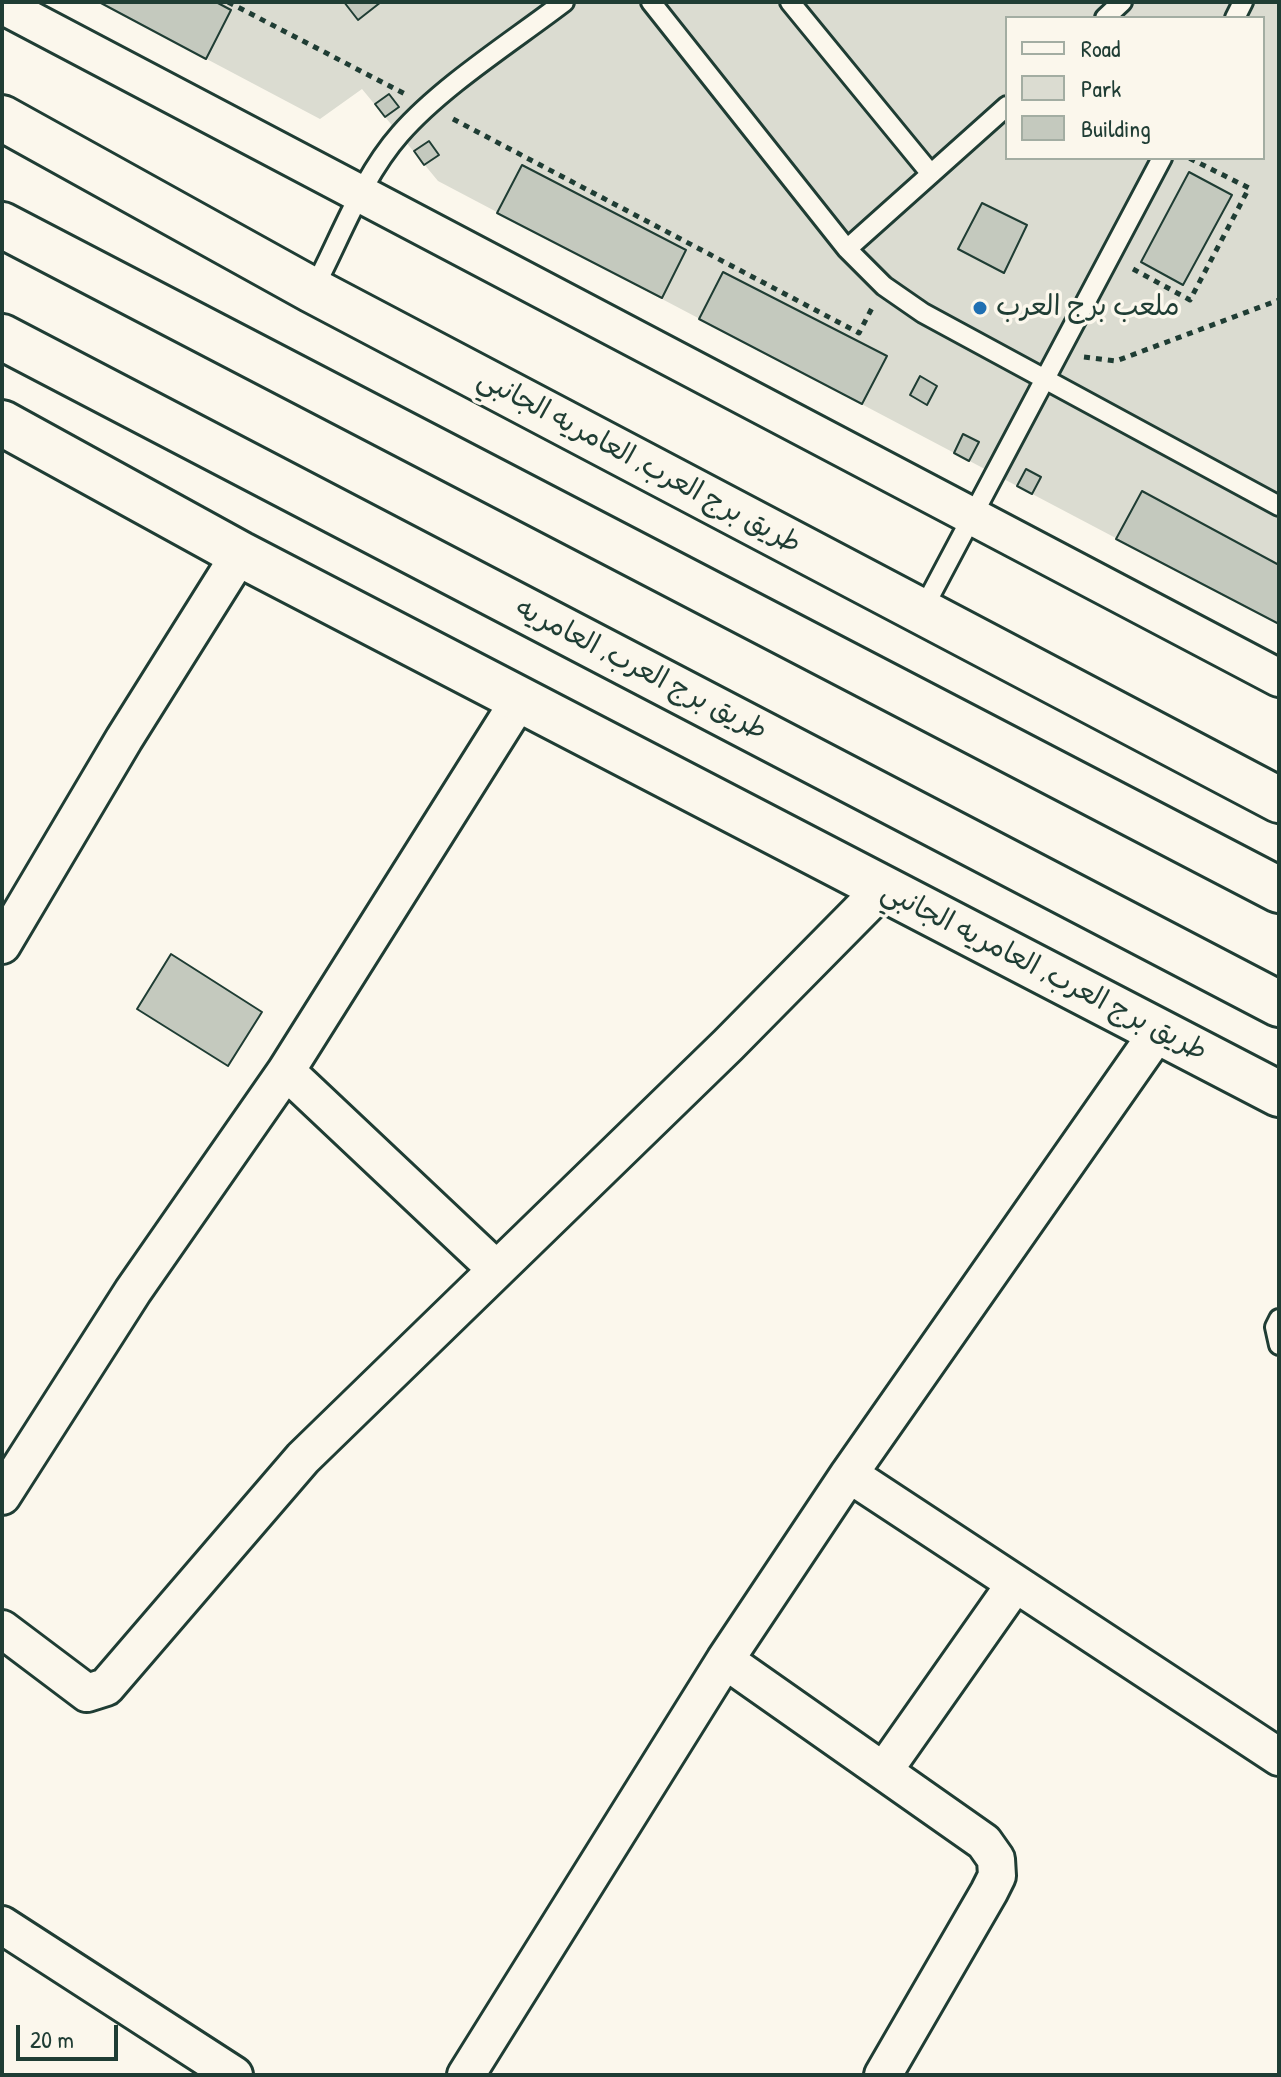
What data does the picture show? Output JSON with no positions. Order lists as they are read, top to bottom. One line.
{"streets":{"main road":["طريق برج العرب, العامريه الجانبي","طريق برج العرب, العامريه"]},"places":["ملعب برج العرب"],"legend":["Road","Park","Building"],"scale_bar":"20 m"}
